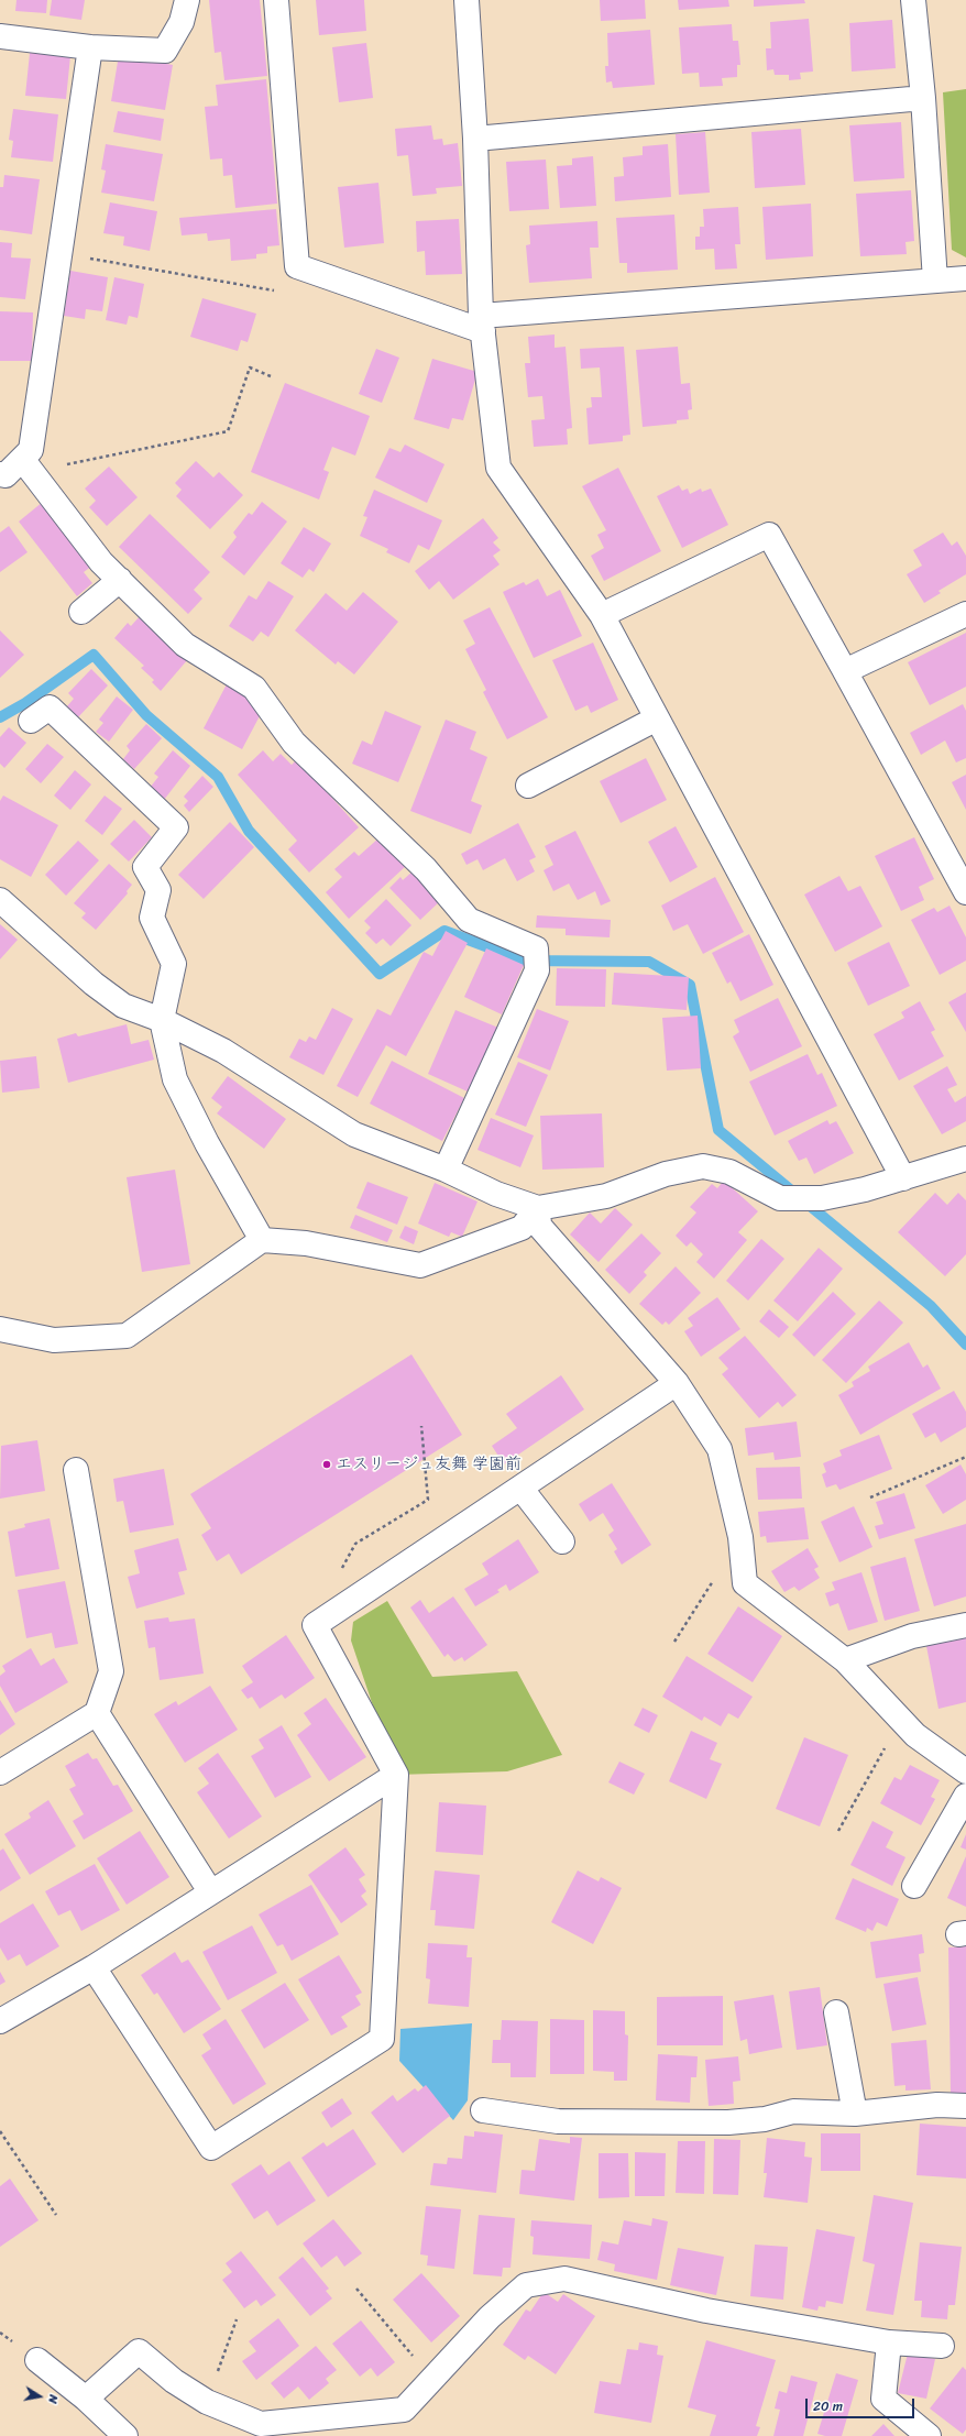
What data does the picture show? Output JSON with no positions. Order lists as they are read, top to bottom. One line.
{"places":["エスリージュ友舞 学園前"],"scale_bar":"20 m","north":"right"}
